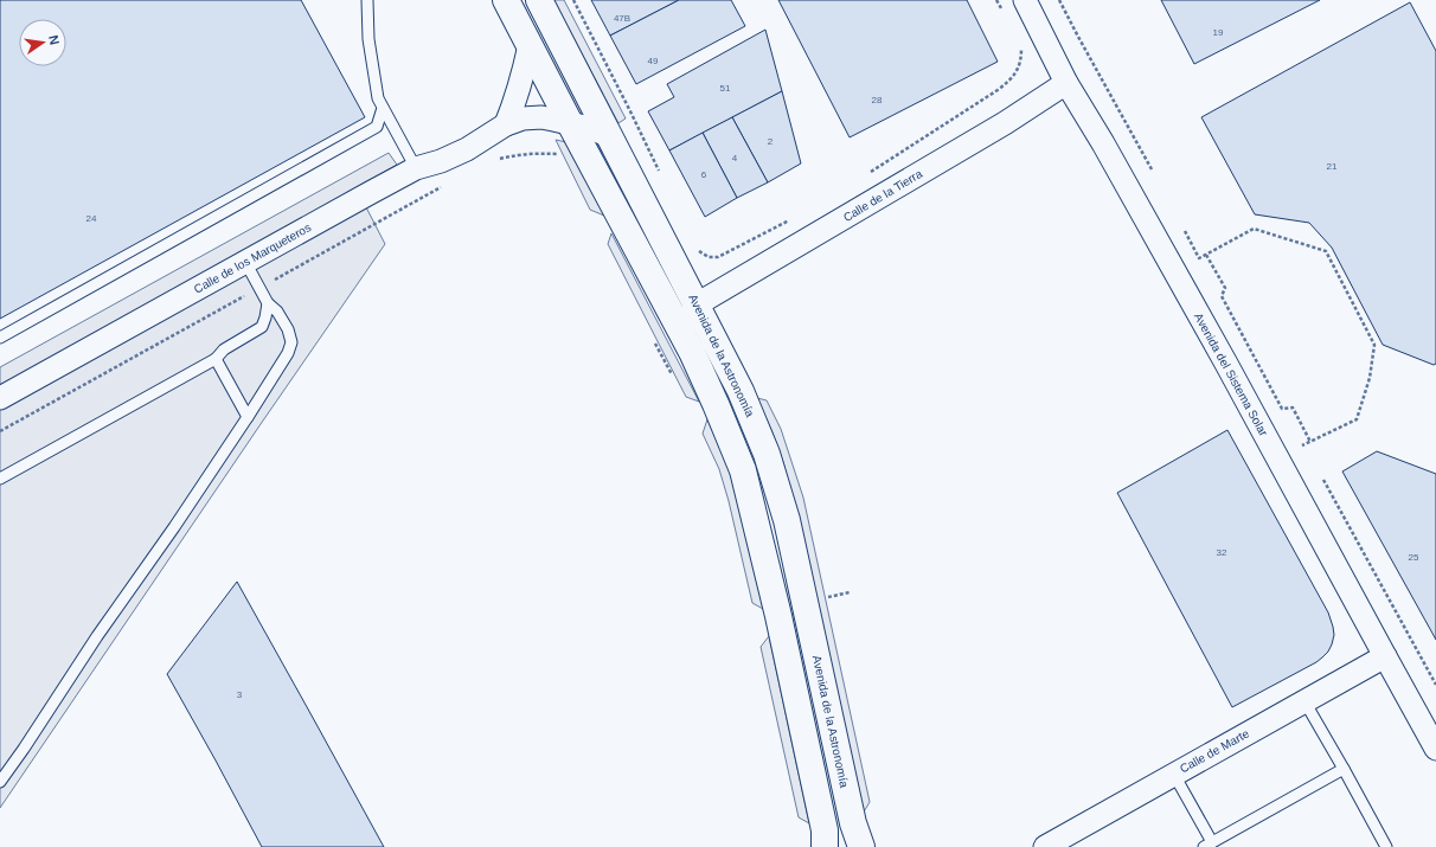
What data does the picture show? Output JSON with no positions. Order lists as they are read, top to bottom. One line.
{"streets":{"street":["Calle de la Tierra","Calle de los Marqueteros","Avenida de la Astronomía","Avenida del Sistema Solar","Calle de Marte"]},"crossings":[["Calle de la Tierra","Avenida de la Astronomía"],["Calle de la Tierra","Avenida del Sistema Solar"],["Calle de los Marqueteros","Avenida de la Astronomía"],["Avenida del Sistema Solar","Calle de Marte"]],"house_numbers":["47B","19","49","51","28","2","4","21","6","24","32","25","3"],"north":"right"}
